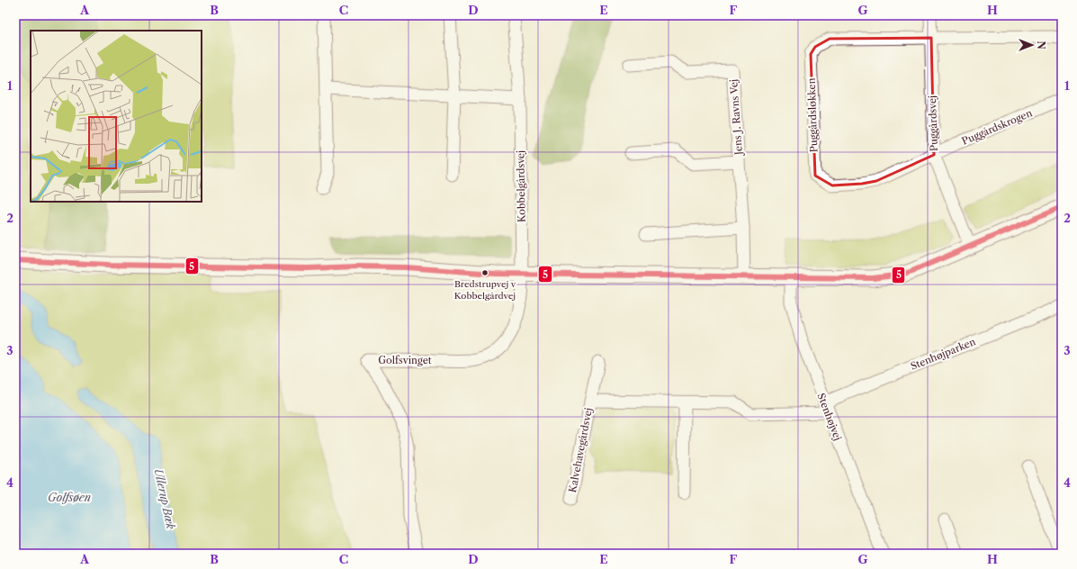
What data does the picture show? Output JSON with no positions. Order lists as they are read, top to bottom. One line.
{"streets":{"street":["Puggårdsløkken","Jens J. Ravns Vej","Puggårdsvej","Puggårdskrogen","Kobbelgårdsvej","Stenhøjparken","Golfsvinget","Stenhøjvej","Kalvehavegårdsvej"]},"crossings":[["Puggårdsløkken","Puggårdsvej"],["Puggårdsløkken","Puggårdskrogen"],["Puggårdsvej","Puggårdskrogen"],["Kobbelgårdsvej","Golfsvinget"],["Stenhøjparken","Stenhøjvej"],["Stenhøjparken","Kalvehavegårdsvej"],["Stenhøjvej","Kalvehavegårdsvej"]],"water":["Golfsøen","Ullerup Bæk"],"places":["Bredstrupvej v Kobbelgårdvej"],"lines":["transit line 5"],"north":"right","grid":{"columns":["A","B","C","D","E","F","G","H"],"rows":["1","2","3","4"]}}
